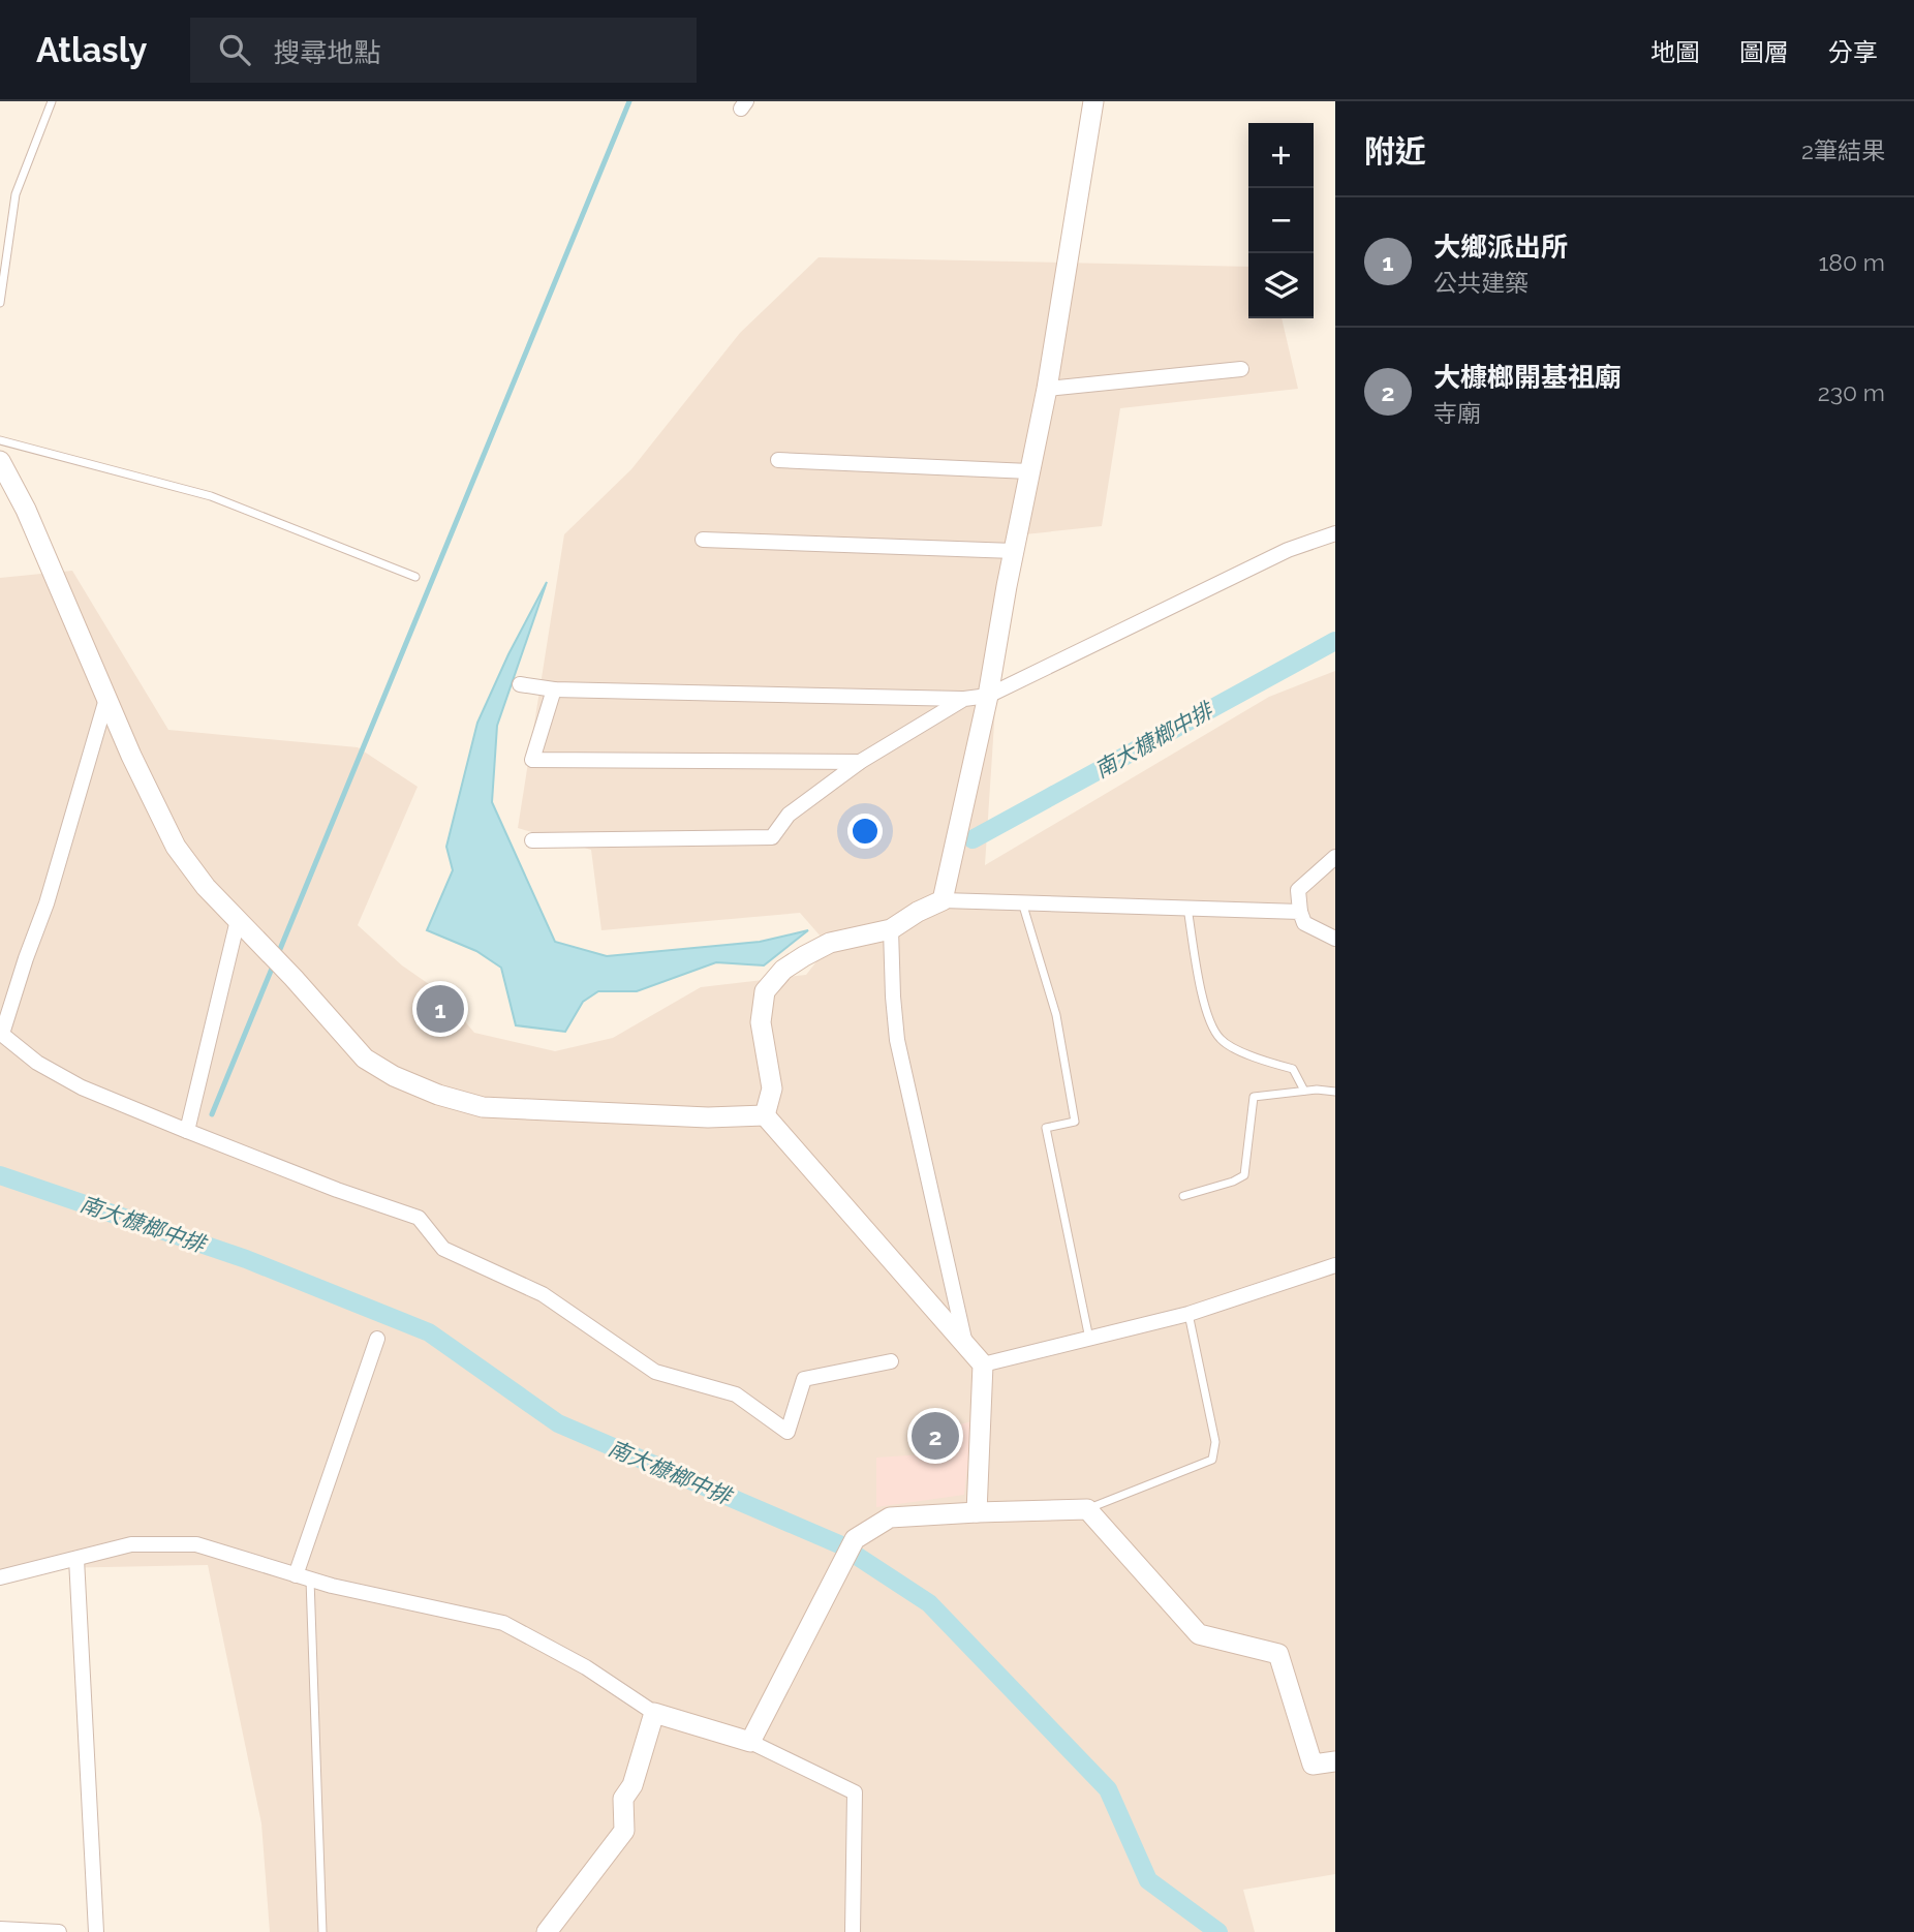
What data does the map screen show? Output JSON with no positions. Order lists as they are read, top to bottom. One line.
{"water":["南大槺榔中排"],"page":{"header":"Atlasly","search":"搜尋地點","nav":["地圖","圖層","分享"],"heading":["附近","2筆結果"],"map_buttons":["+","−"],"list":[{"mark":"1","name":"大鄉派出所","note":"公共建築","value":"180 m"},{"mark":"2","name":"大槺榔開基祖廟","note":"寺廟","value":"230 m"}],"pins":["1","2"]}}
